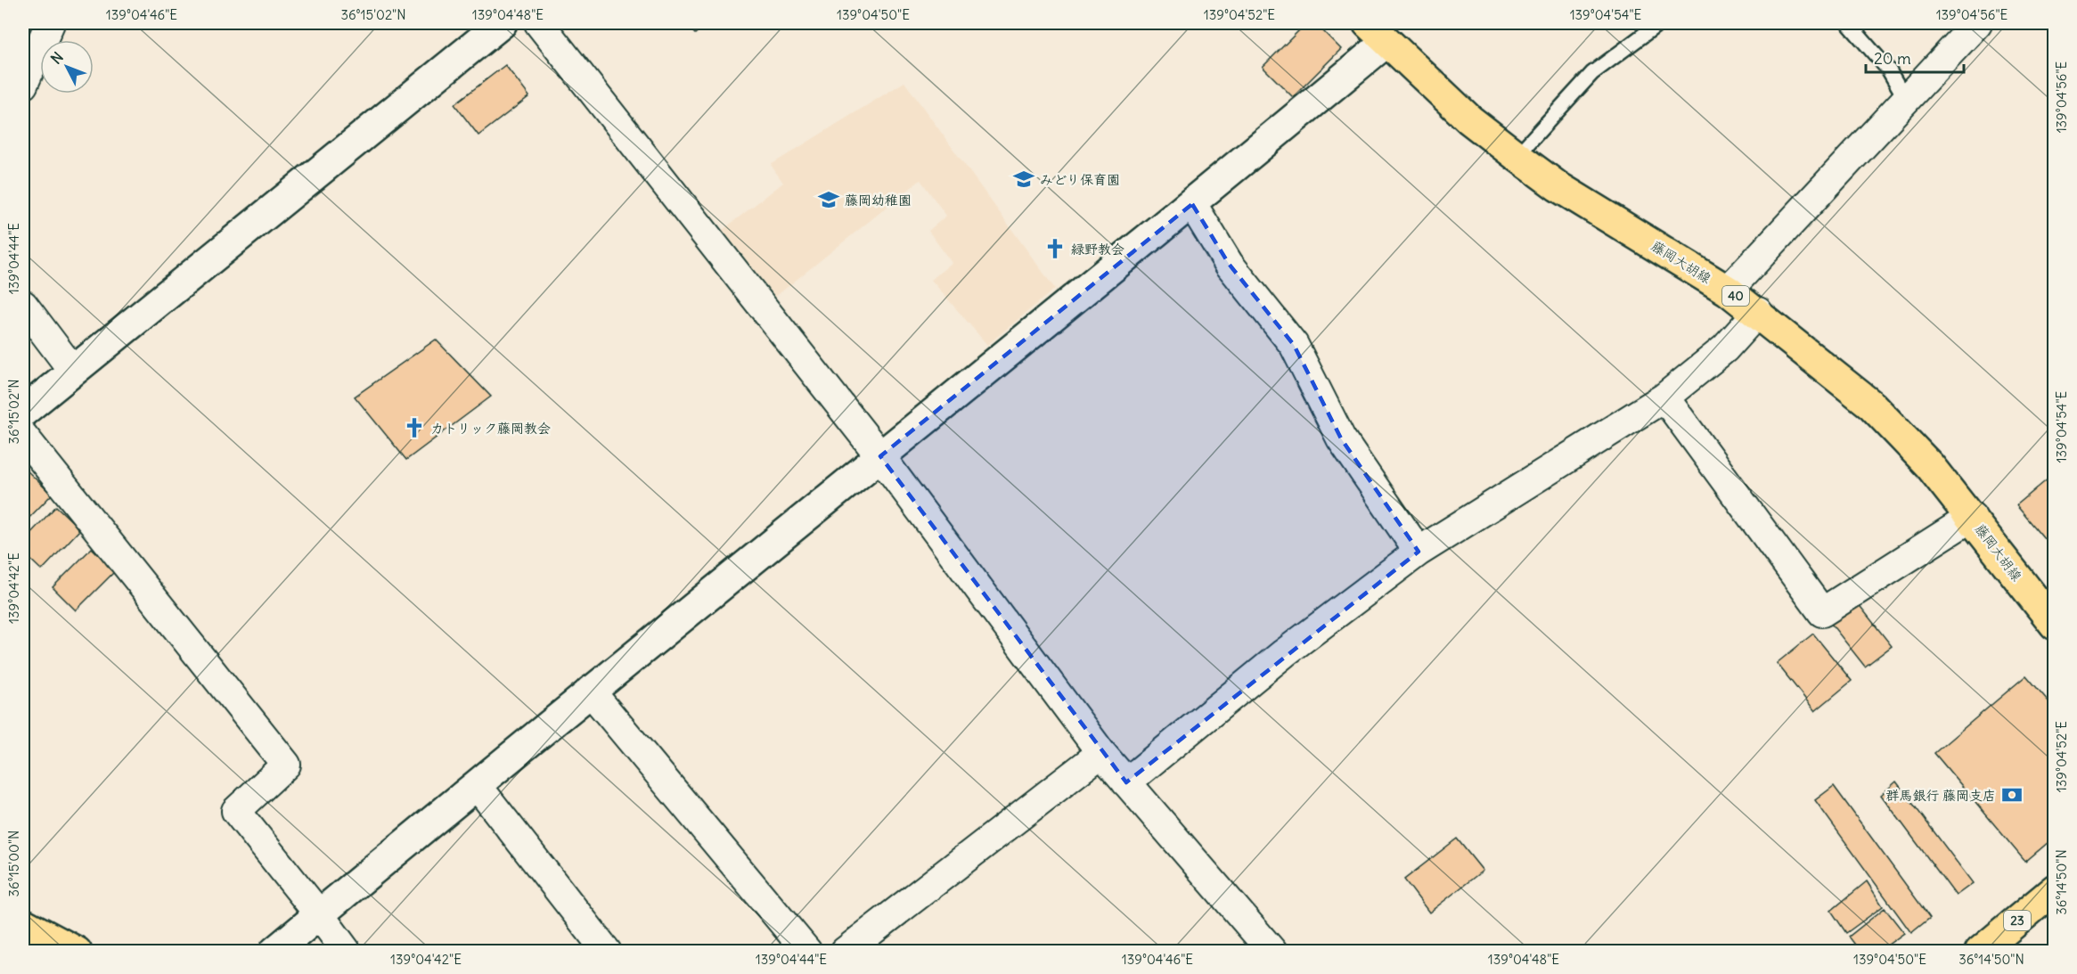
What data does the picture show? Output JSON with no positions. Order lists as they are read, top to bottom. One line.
{"streets":{"main road":["藤岡大胡線","40","23"]},"places":{"school or university":["みどり保育園","藤岡幼稚園"],"church":["緑野教会","カトリック藤岡教会"],"bank":["群馬銀行 藤岡支店"]},"scale_bar":"20 m","north":"top left","coordinates":["139°04'46\"E","36°15'02\"N","139°04'48\"E","139°04'50\"E","139°04'52\"E","139°04'54\"E","139°04'56\"E","139°04'44\"E","139°04'42\"E","36°15'00\"N","36°14'50\"N"]}
